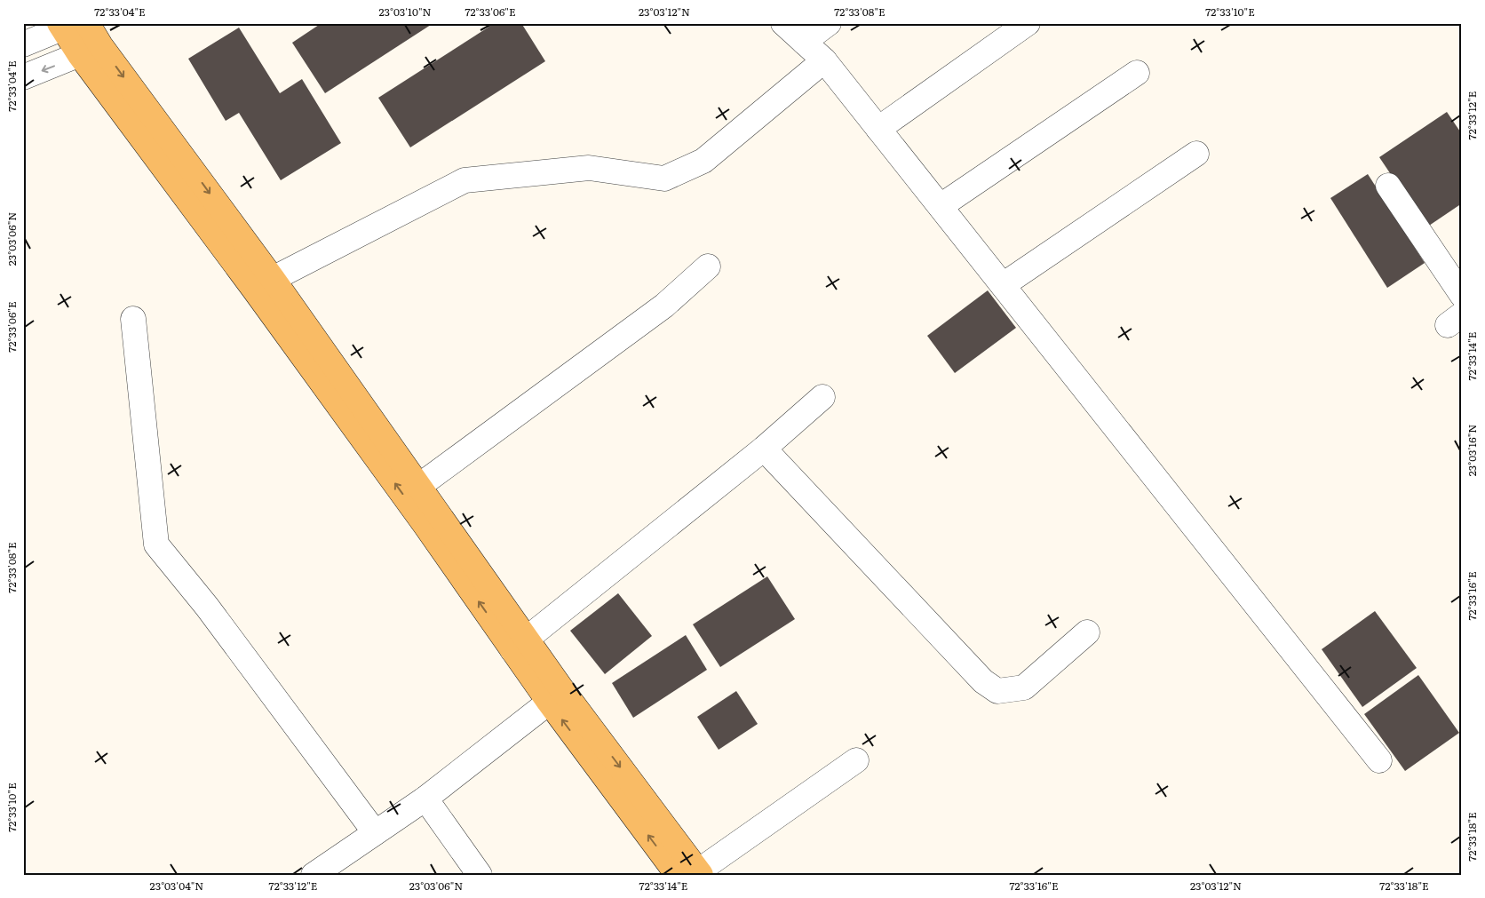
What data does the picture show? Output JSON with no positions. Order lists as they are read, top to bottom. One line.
{"coordinates":["72°33'04\"E","23°03'10\"N","72°33'06\"E","23°03'12\"N","72°33'08\"E","72°33'10\"E","72°33'12\"E","23°03'06\"N","72°33'14\"E","23°03'16\"N","72°33'16\"E","72°33'18\"E","23°03'04\"N"]}
